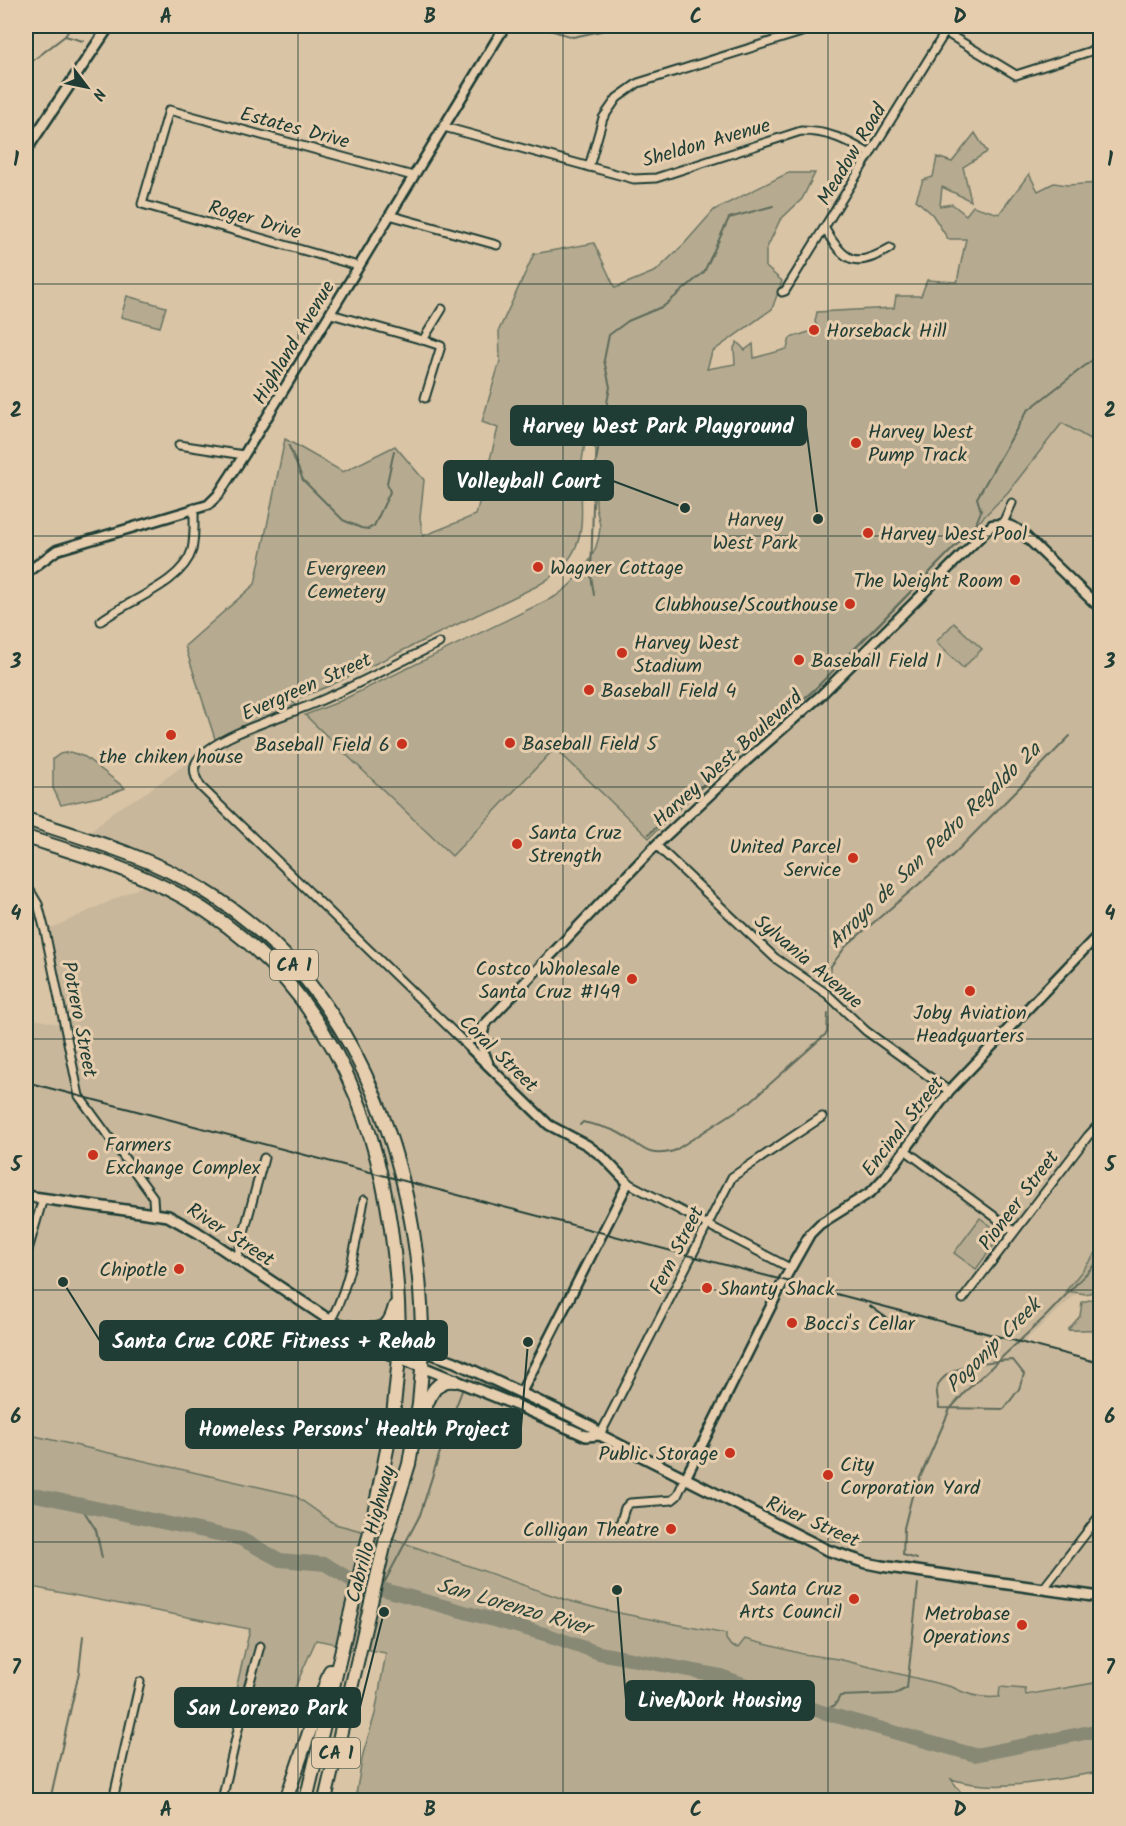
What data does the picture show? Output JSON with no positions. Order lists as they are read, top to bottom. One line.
{"streets":{"highway":["CA 1","Cabrillo Highway"],"main road":["River Street"],"street":["Estates Drive","Sheldon Avenue","Meadow Road","Roger Drive","Highland Avenue","Evergreen Street","Harvey West Boulevard","Sylvania Avenue","Potrero Street","Coral Street","Encinal Street","Pioneer Street","Fern Street"]},"crossings":[["Estates Drive","Roger Drive"],["Estates Drive","Highland Avenue"],["Sheldon Avenue","Meadow Road"],["Sheldon Avenue","Highland Avenue"],["Roger Drive","Highland Avenue"],["Evergreen Street","Coral Street"],["Harvey West Boulevard","Sylvania Avenue"],["Harvey West Boulevard","Coral Street"],["Sylvania Avenue","Encinal Street"],["Potrero Street","River Street"],["Encinal Street","River Street"],["River Street","Fern Street"],["River Street","Cabrillo Highway"]],"water":["Arroyo de San Pedro Regaldo 2a","Pogonip Creek","San Lorenzo River"],"parks":["Harvey West Park","Evergreen Cemetery"],"places":["Horseback Hill","Harvey West Pump Track","Volleyball Court","Harvey West Park Playground","Harvey West Pool","Wagner Cottage","The Weight Room","Clubhouse/Scouthouse","Harvey West Stadium","Baseball Field 1","Baseball Field 4","the chiken house","Baseball Field 5","Baseball Field 6","Santa Cruz Strength","United Parcel Service","Costco Wholesale Santa Cruz #149","Joby Aviation Headquarters","Farmers Exchange Complex","Chipotle","Santa Cruz CORE Fitness + Rehab","Shanty Shack","Bocci's Cellar","Homeless Persons' Health Project","Public Storage","City Corporation Yard","Colligan Theatre","Live/Work Housing","Santa Cruz Arts Council","San Lorenzo Park","Metrobase Operations"],"north":"bottom right","grid":{"columns":["A","B","C","D"],"rows":["1","2","3","4","5","6","7"]}}
